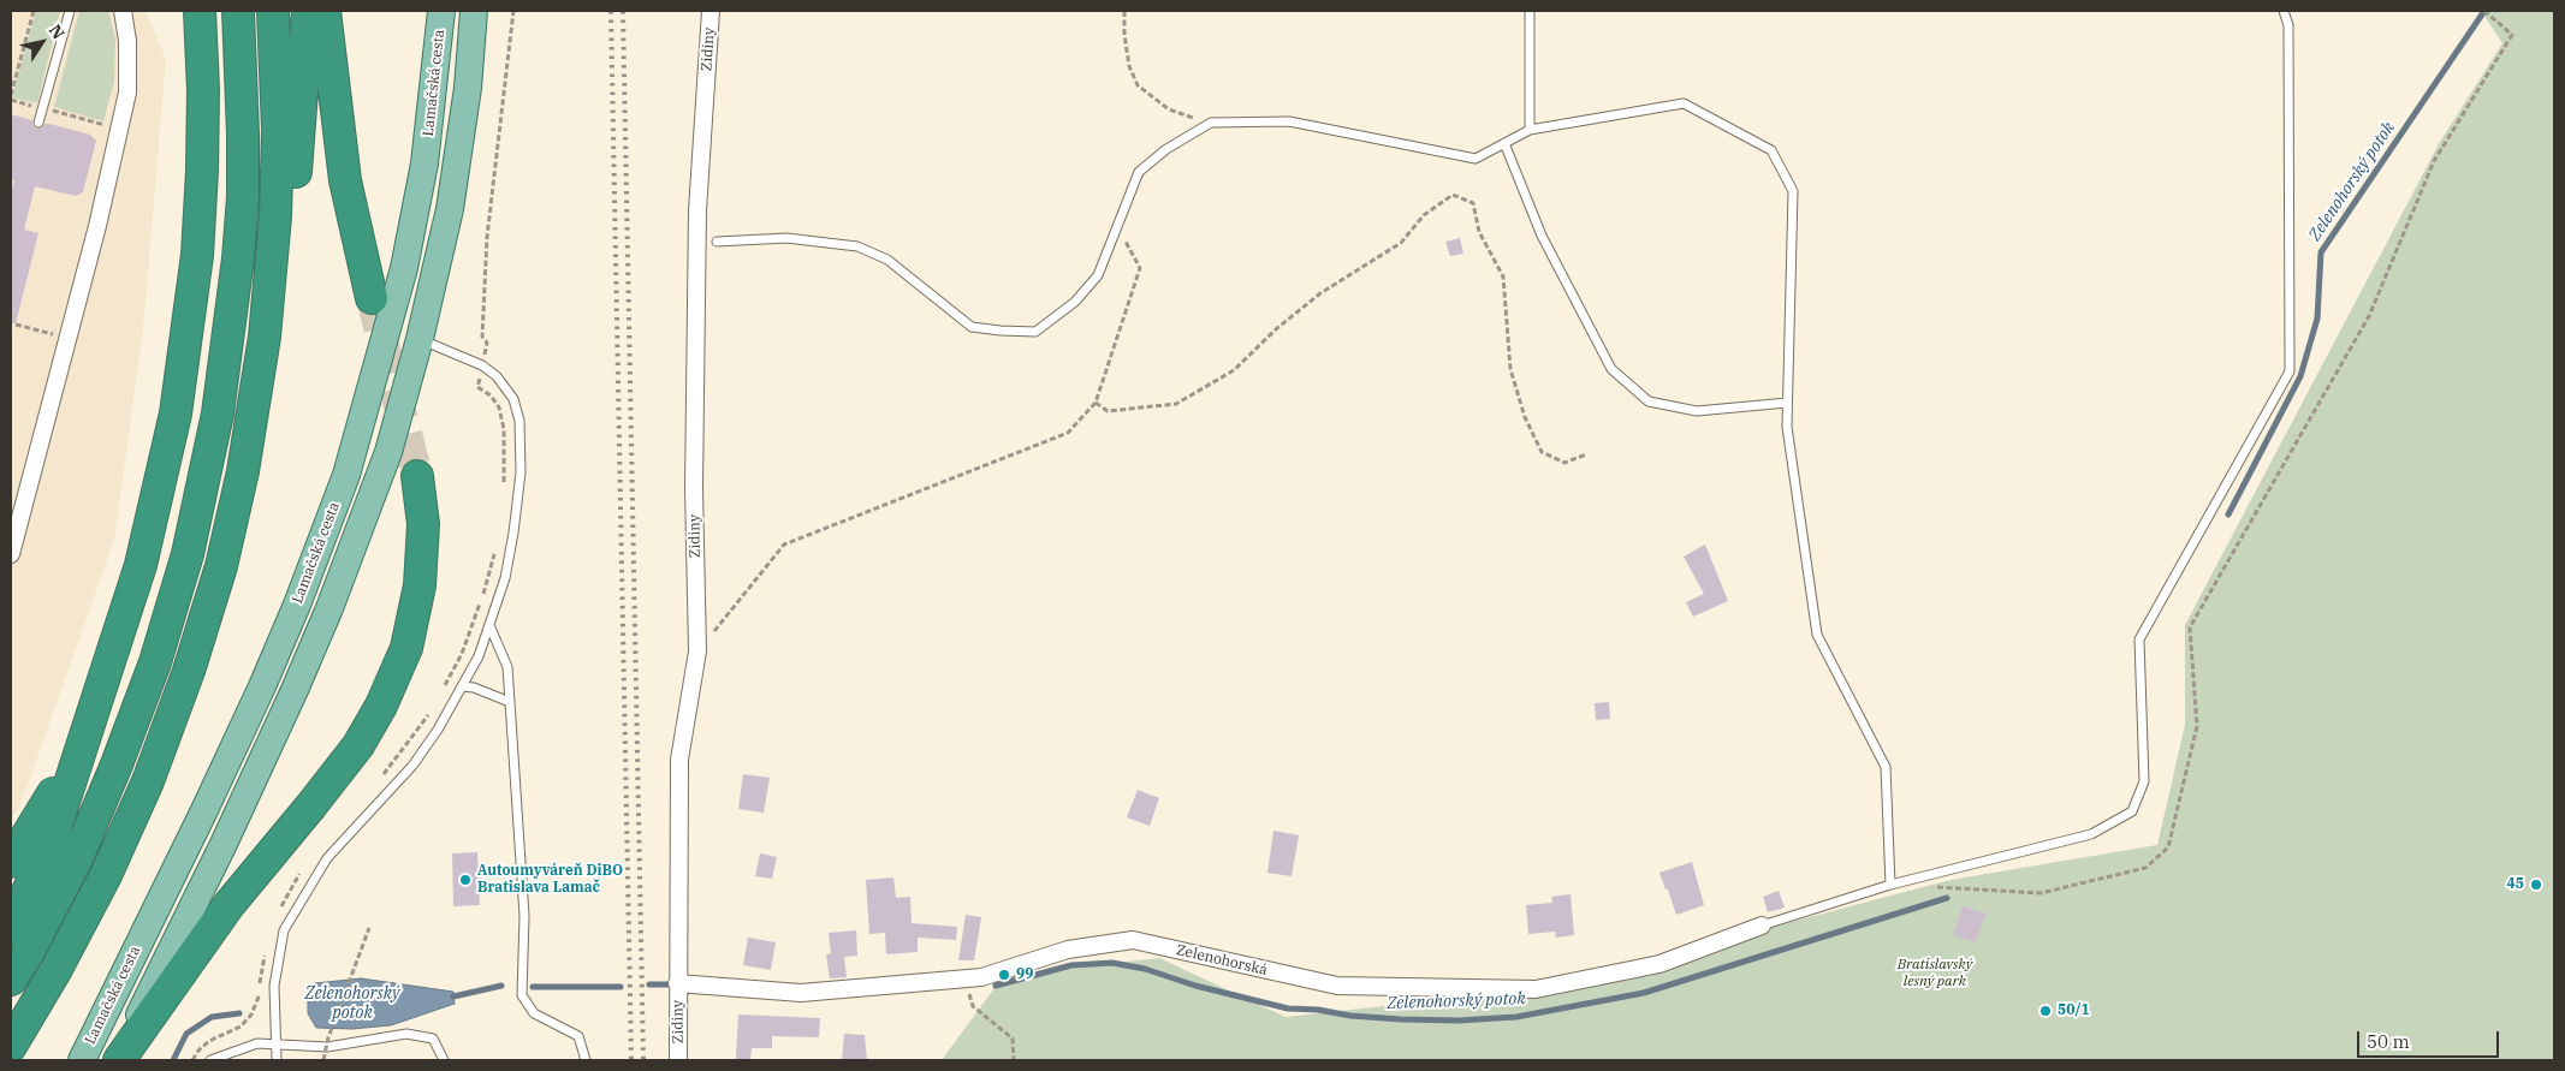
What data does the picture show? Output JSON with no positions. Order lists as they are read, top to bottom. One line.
{"streets":{"main road":["Lamačská cesta"],"street":["Zidiny","Zelenohorská"]},"crossings":[["Zidiny","Zelenohorská"]],"water":["Zelenohorský potok"],"parks":["Bratislavský lesný park"],"places":["Autoumyváreň DiBO Bratislava Lamač","45","99","50/1"],"scale_bar":"50 m","north":"top right"}
